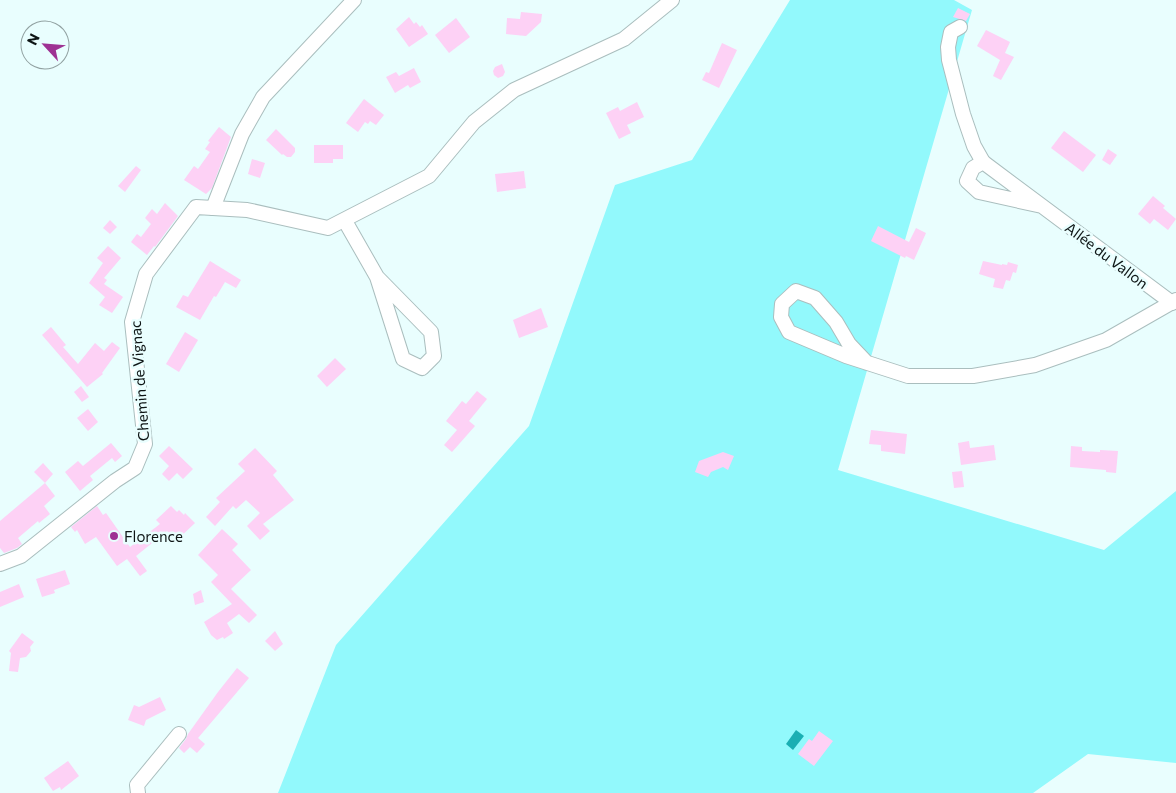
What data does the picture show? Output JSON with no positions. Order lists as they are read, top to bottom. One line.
{"streets":{"street":["Allée du Vallon","Chemin de Vignac"]},"places":["Florence"],"north":"top left"}
